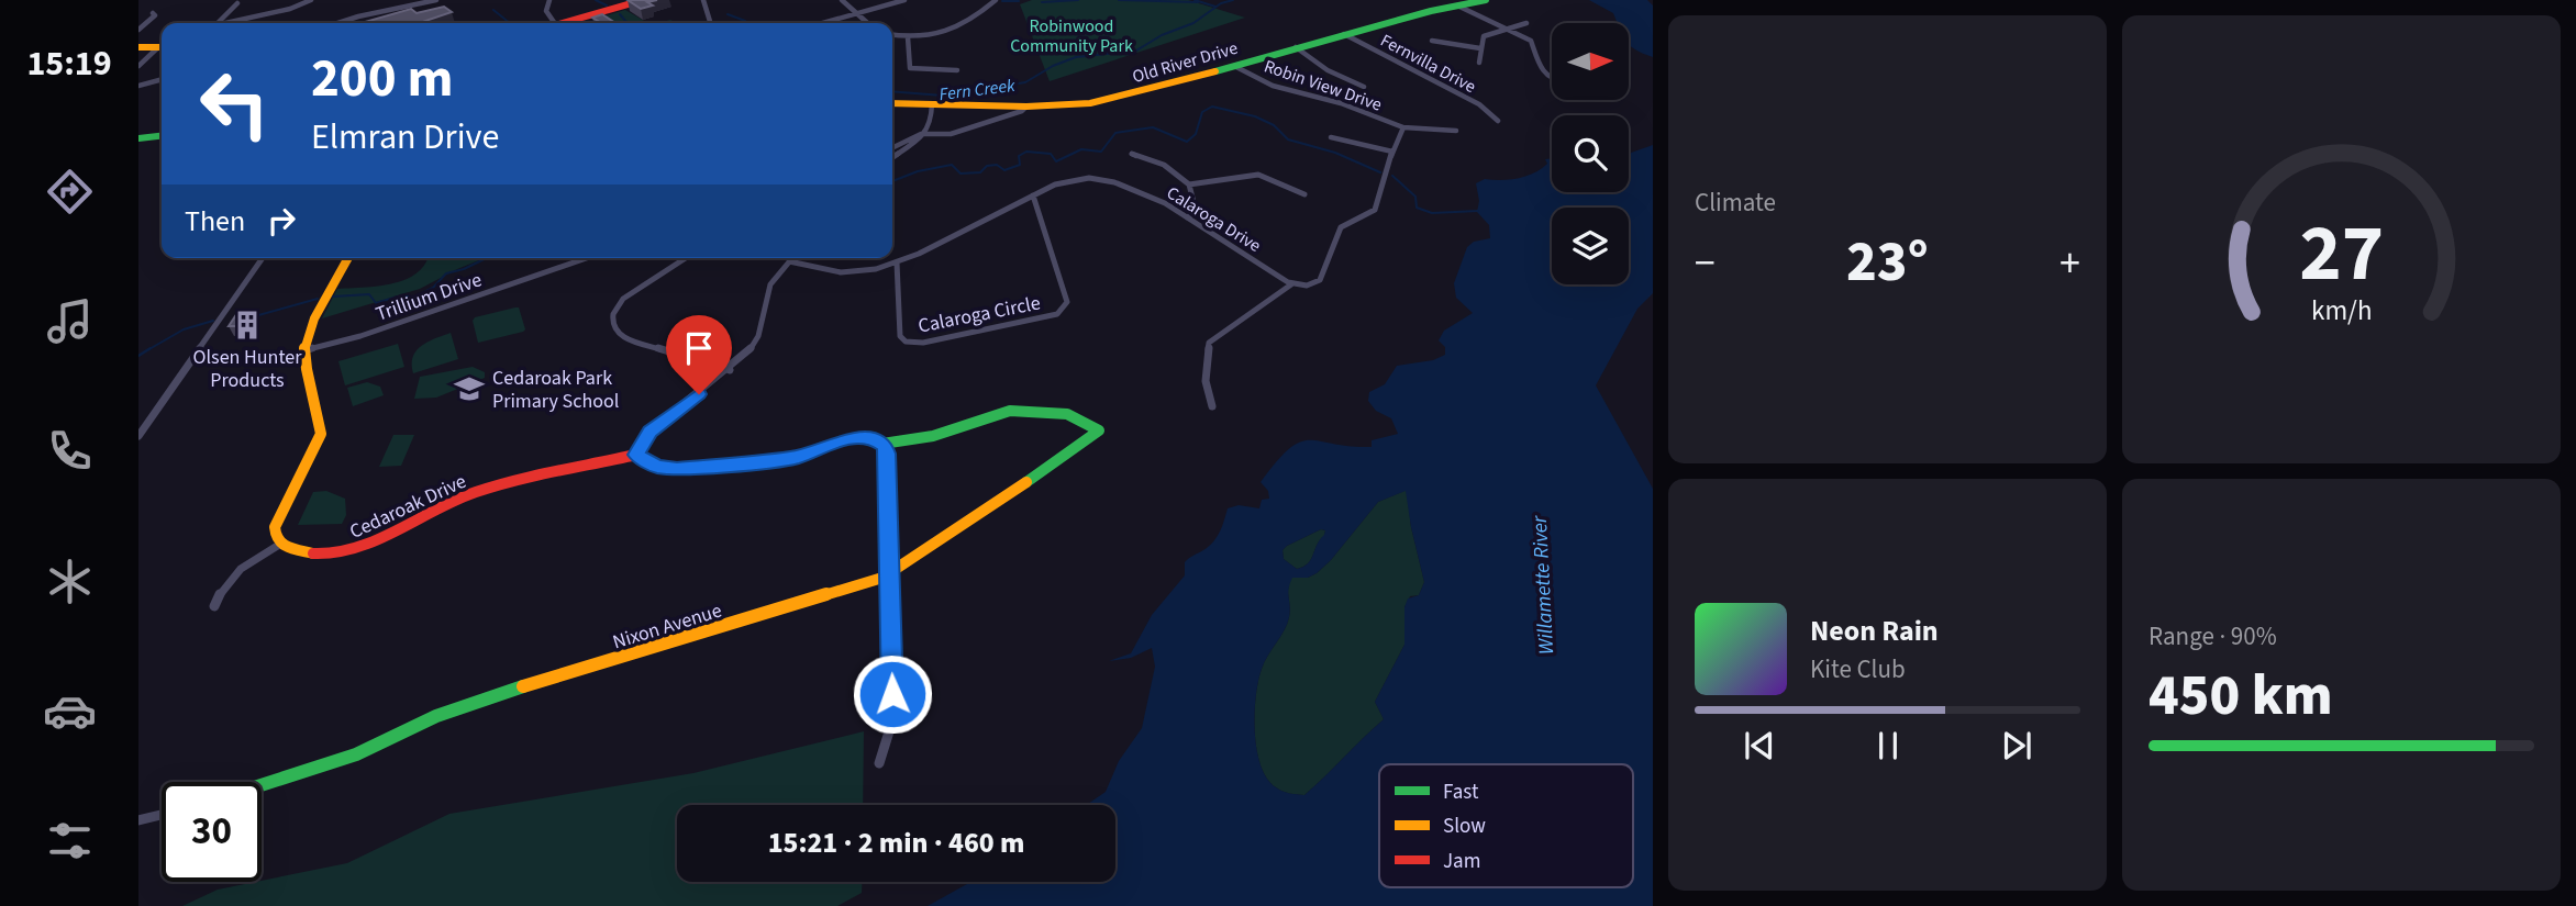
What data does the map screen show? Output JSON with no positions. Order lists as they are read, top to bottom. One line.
{"streets":{"street":["Old River Drive","Fernvilla Drive","Robin View Drive","Calaroga Drive","Trillium Drive","Calaroga Circle","Cedaroak Drive","Nixon Avenue"]},"crossings":[["Old River Drive","Fernvilla Drive"],["Old River Drive","Robin View Drive"],["Calaroga Drive","Calaroga Circle"]],"water":["Fern Creek","Willamette River"],"parks":["Robinwood Community Park"],"places":{"building":["Olsen Hunter Products"],"school or university":["Cedaroak Park Primary School"]},"legend":["Fast","Slow","Jam"],"north":"right","page":{"tabs":"15:19","tile":["Climate",["Range · 90%","450 km"]],"turn":["200 m","Elmran Drive"],"then":"Then","heat":["−","23°","+"],"song":["Neon Rain","Kite Club"],"limit":"30","trip":"15:21 · 2 min · 460 m","gauge":["27","km/h"]}}
